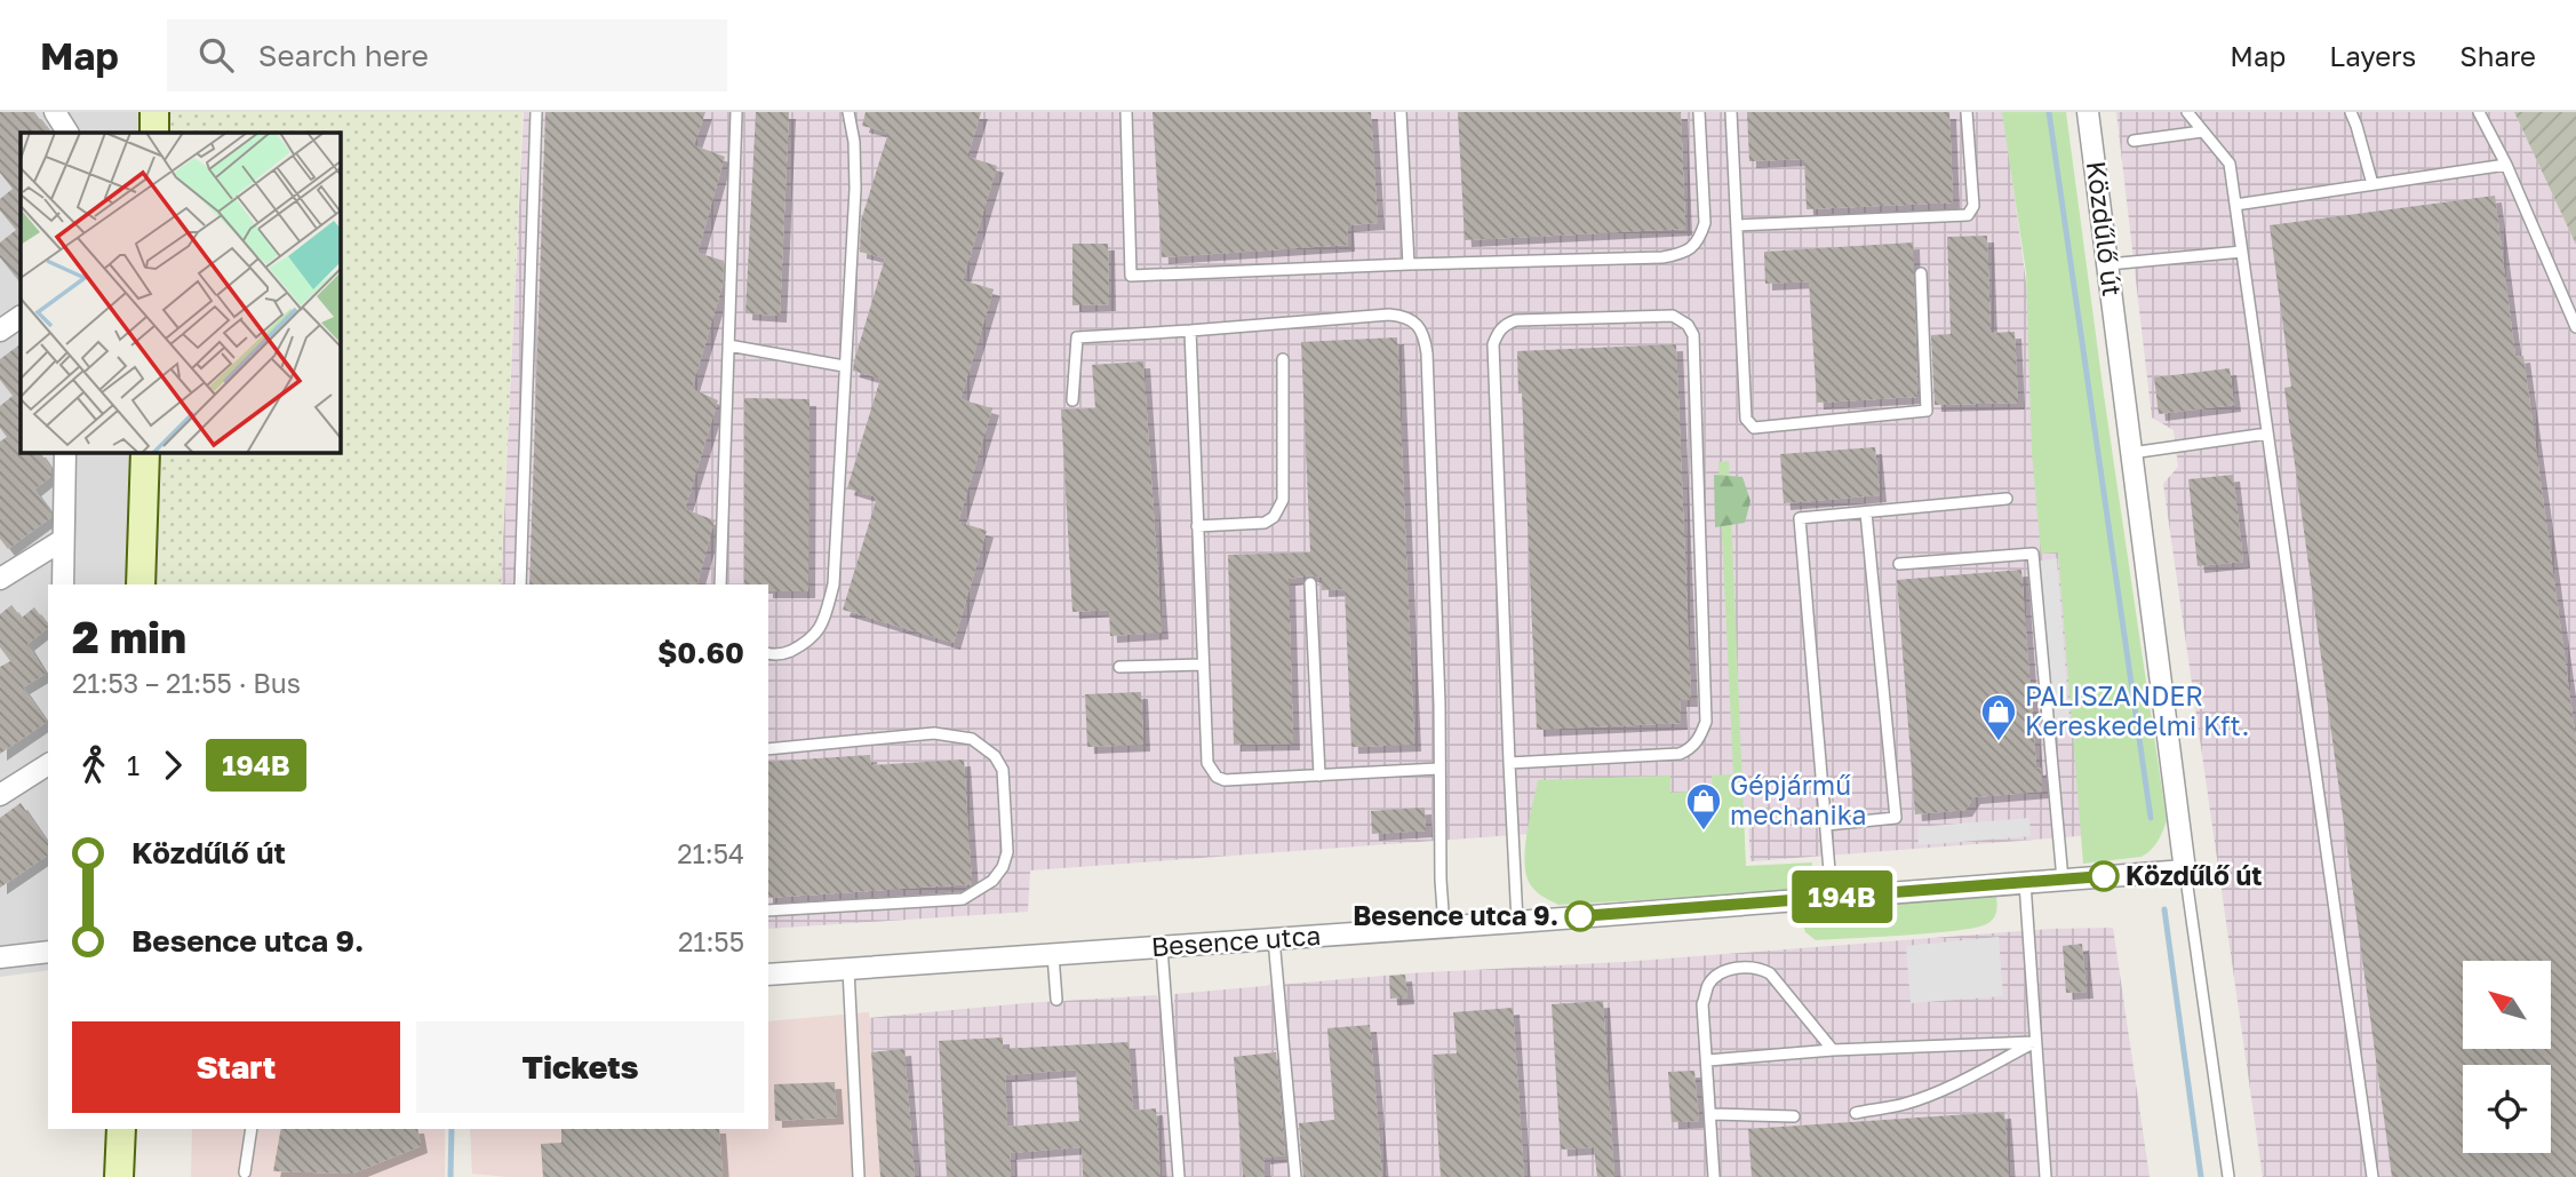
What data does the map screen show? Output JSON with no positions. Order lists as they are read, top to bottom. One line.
{"streets":{"street":["Közdűlő út","Besence utca"]},"crossings":[["Közdűlő út","Besence utca"]],"places":{"shop":["PALISZANDER Kereskedelmi Kft.","Gépjármű mechanika"],"other":["Közdűlő út","Besence utca 9."]},"lines":["bus line 194B"],"north":"top left","page":{"header":"Map","search":"Search here","nav":["Map","Layers","Share"],"on_map":"194B","heading":["2 min","21:53 – 21:55 · Bus","$0.60"],"legs":["1","194B"],"list":[{"name":"Közdűlő út","value":"21:54"},{"name":"Besence utca 9.","value":"21:55"}],"buttons":["Start","Tickets"]}}
